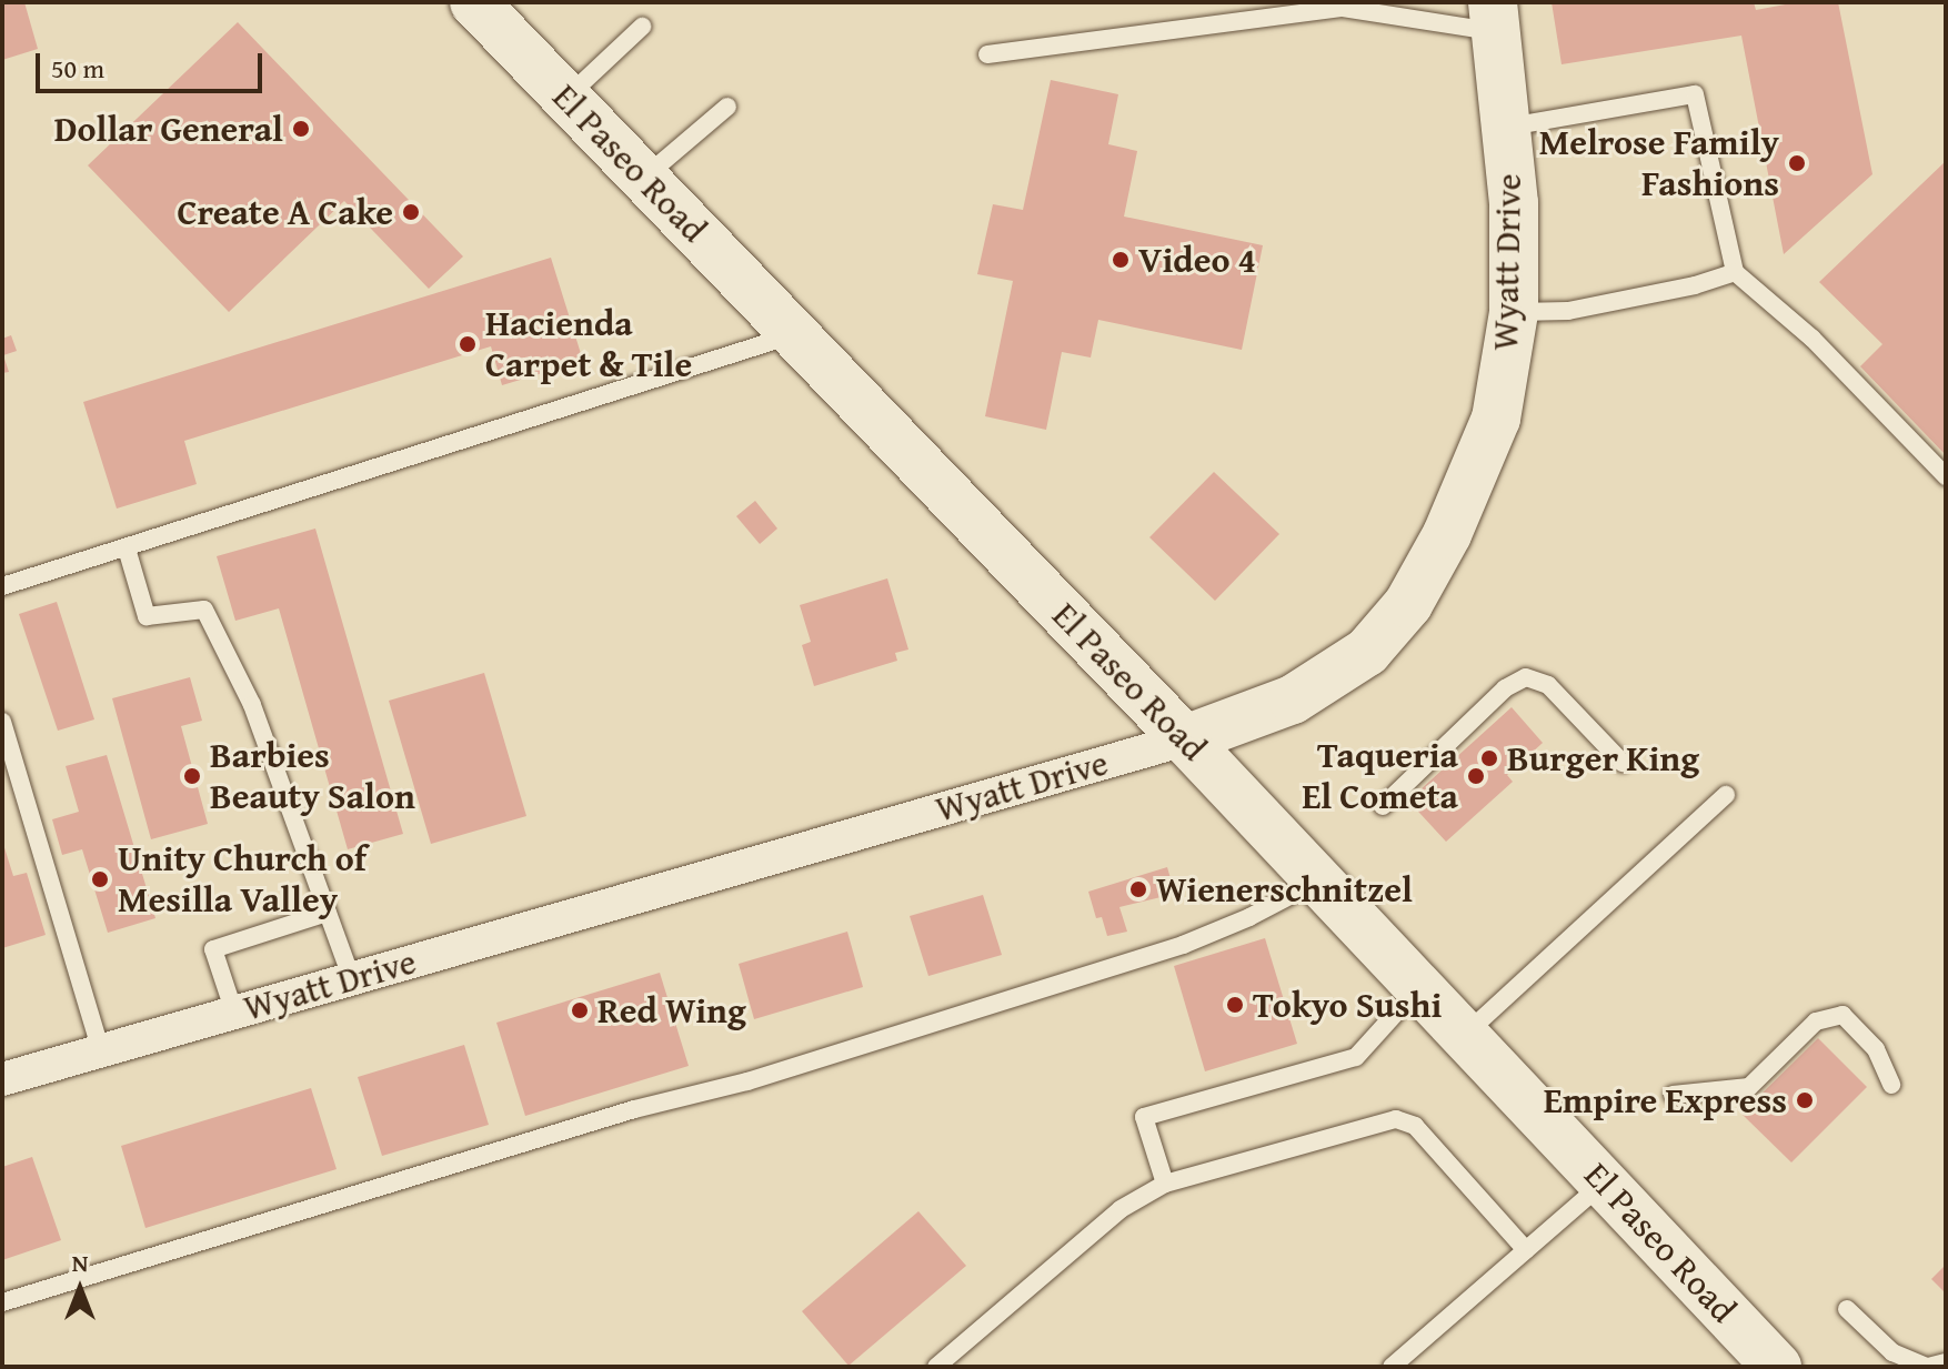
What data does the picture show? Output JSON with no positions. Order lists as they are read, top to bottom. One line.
{"streets":{"main road":["El Paseo Road","Wyatt Drive"]},"crossings":[["El Paseo Road","Wyatt Drive"]],"places":["Dollar General","Melrose Family Fashions","Create A Cake","Video 4","Hacienda Carpet & Tile","Burger King","Barbies Beauty Salon","Taqueria El Cometa","Unity Church of Mesilla Valley","Wienerschnitzel","Tokyo Sushi","Red Wing","Empire Express"],"scale_bar":"50 m","north":"top"}
